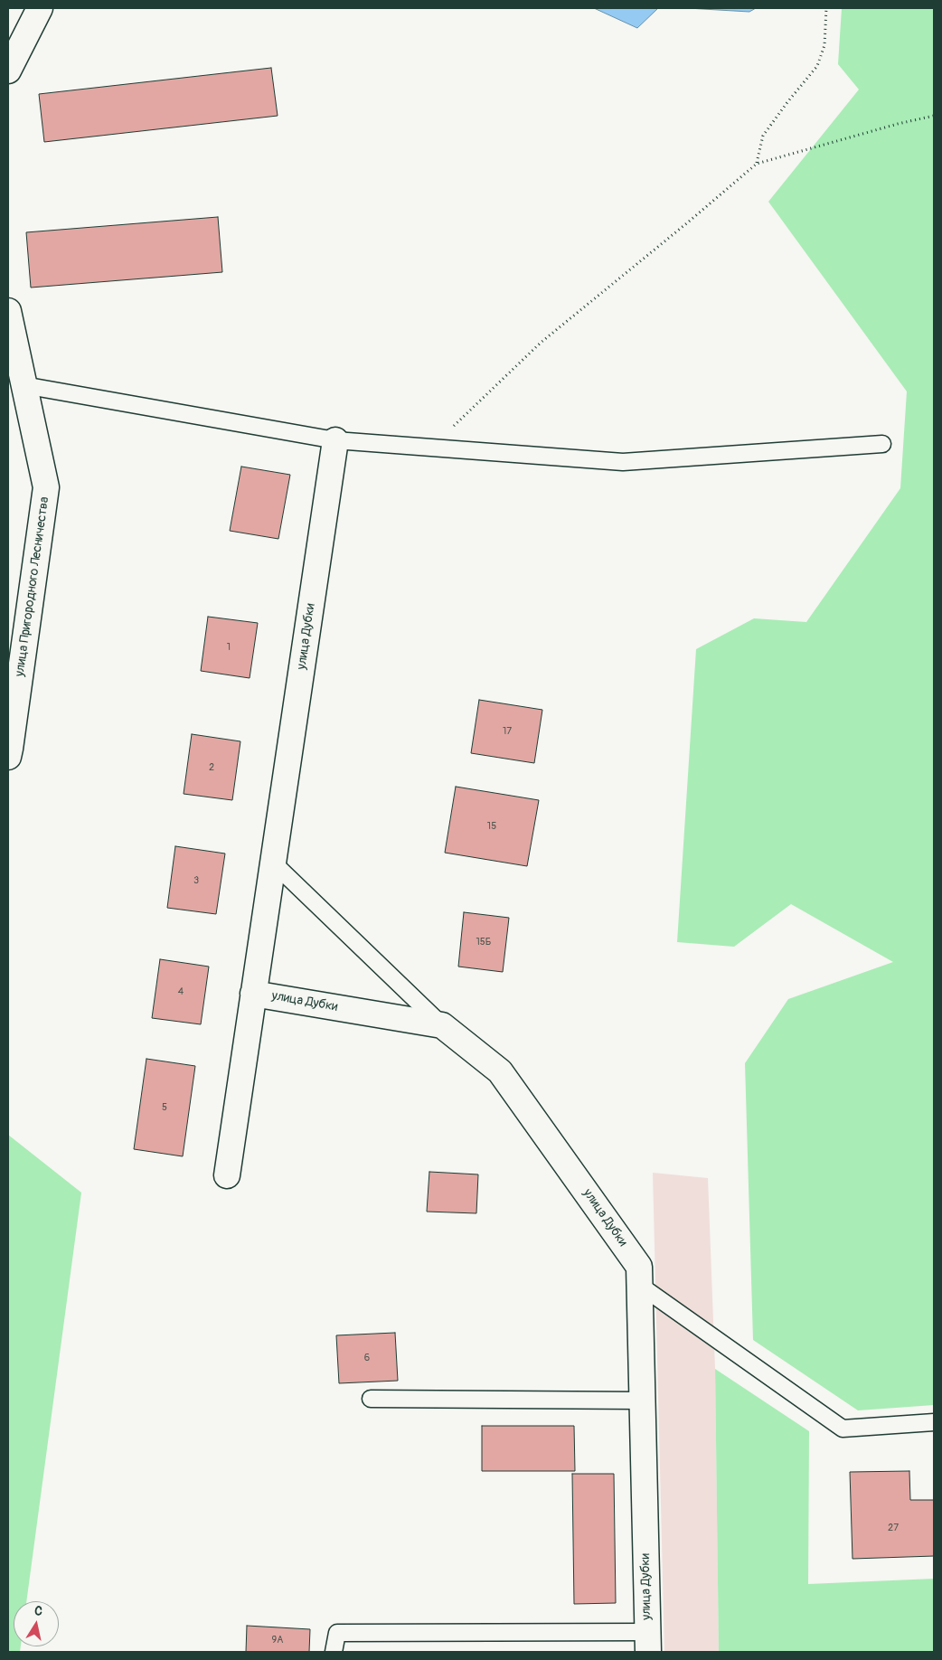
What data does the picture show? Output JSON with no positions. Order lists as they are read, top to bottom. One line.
{"streets":{"street":["улица Пригородного Лесничества","улица Дубки"]},"house_numbers":["1","17","2","15","3","15Б","4","5","6","27","9А"],"north":"top"}
